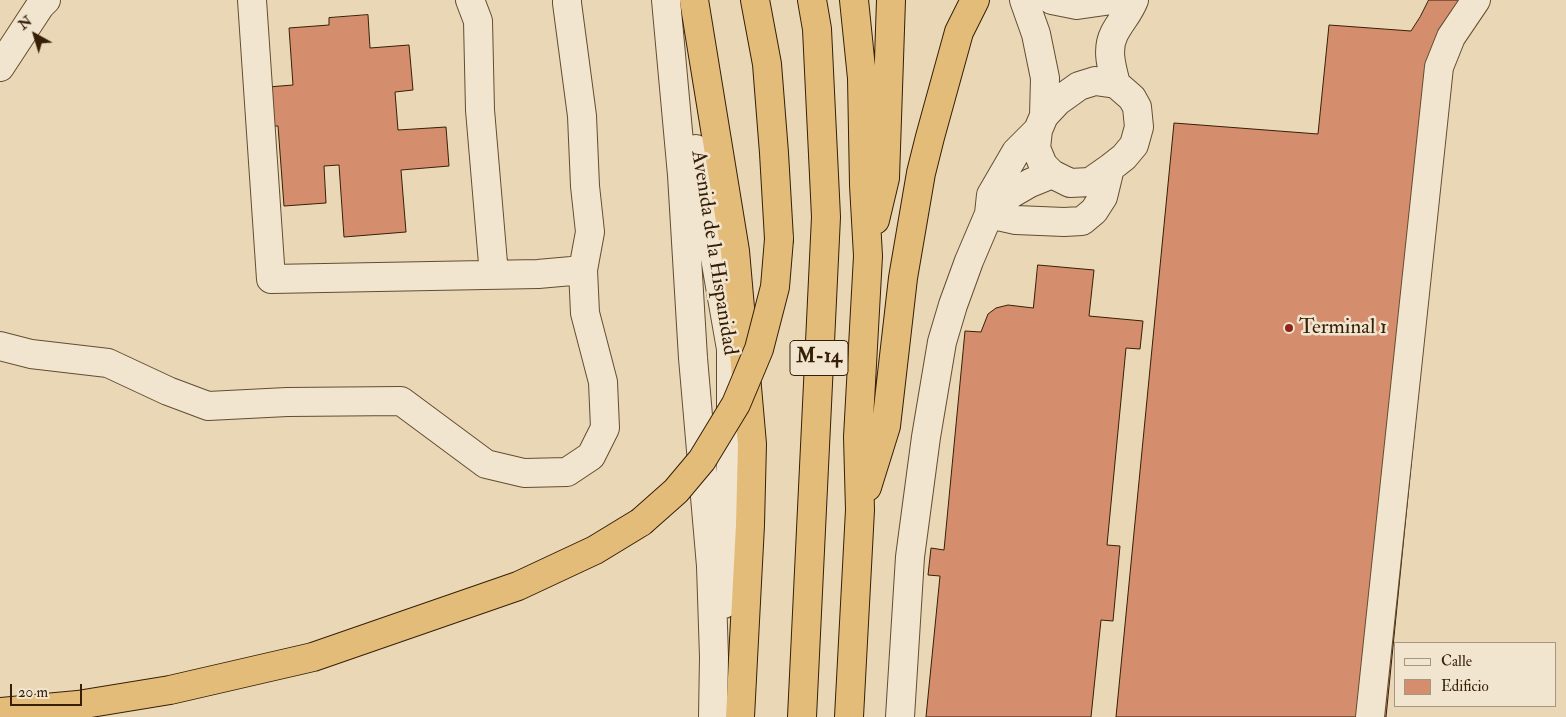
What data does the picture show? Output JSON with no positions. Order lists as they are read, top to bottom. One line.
{"streets":{"highway":["M-14"],"street":["Avenida de la Hispanidad"]},"places":["Terminal 1"],"legend":["Calle","Edificio"],"scale_bar":"20 m","north":"top left"}
